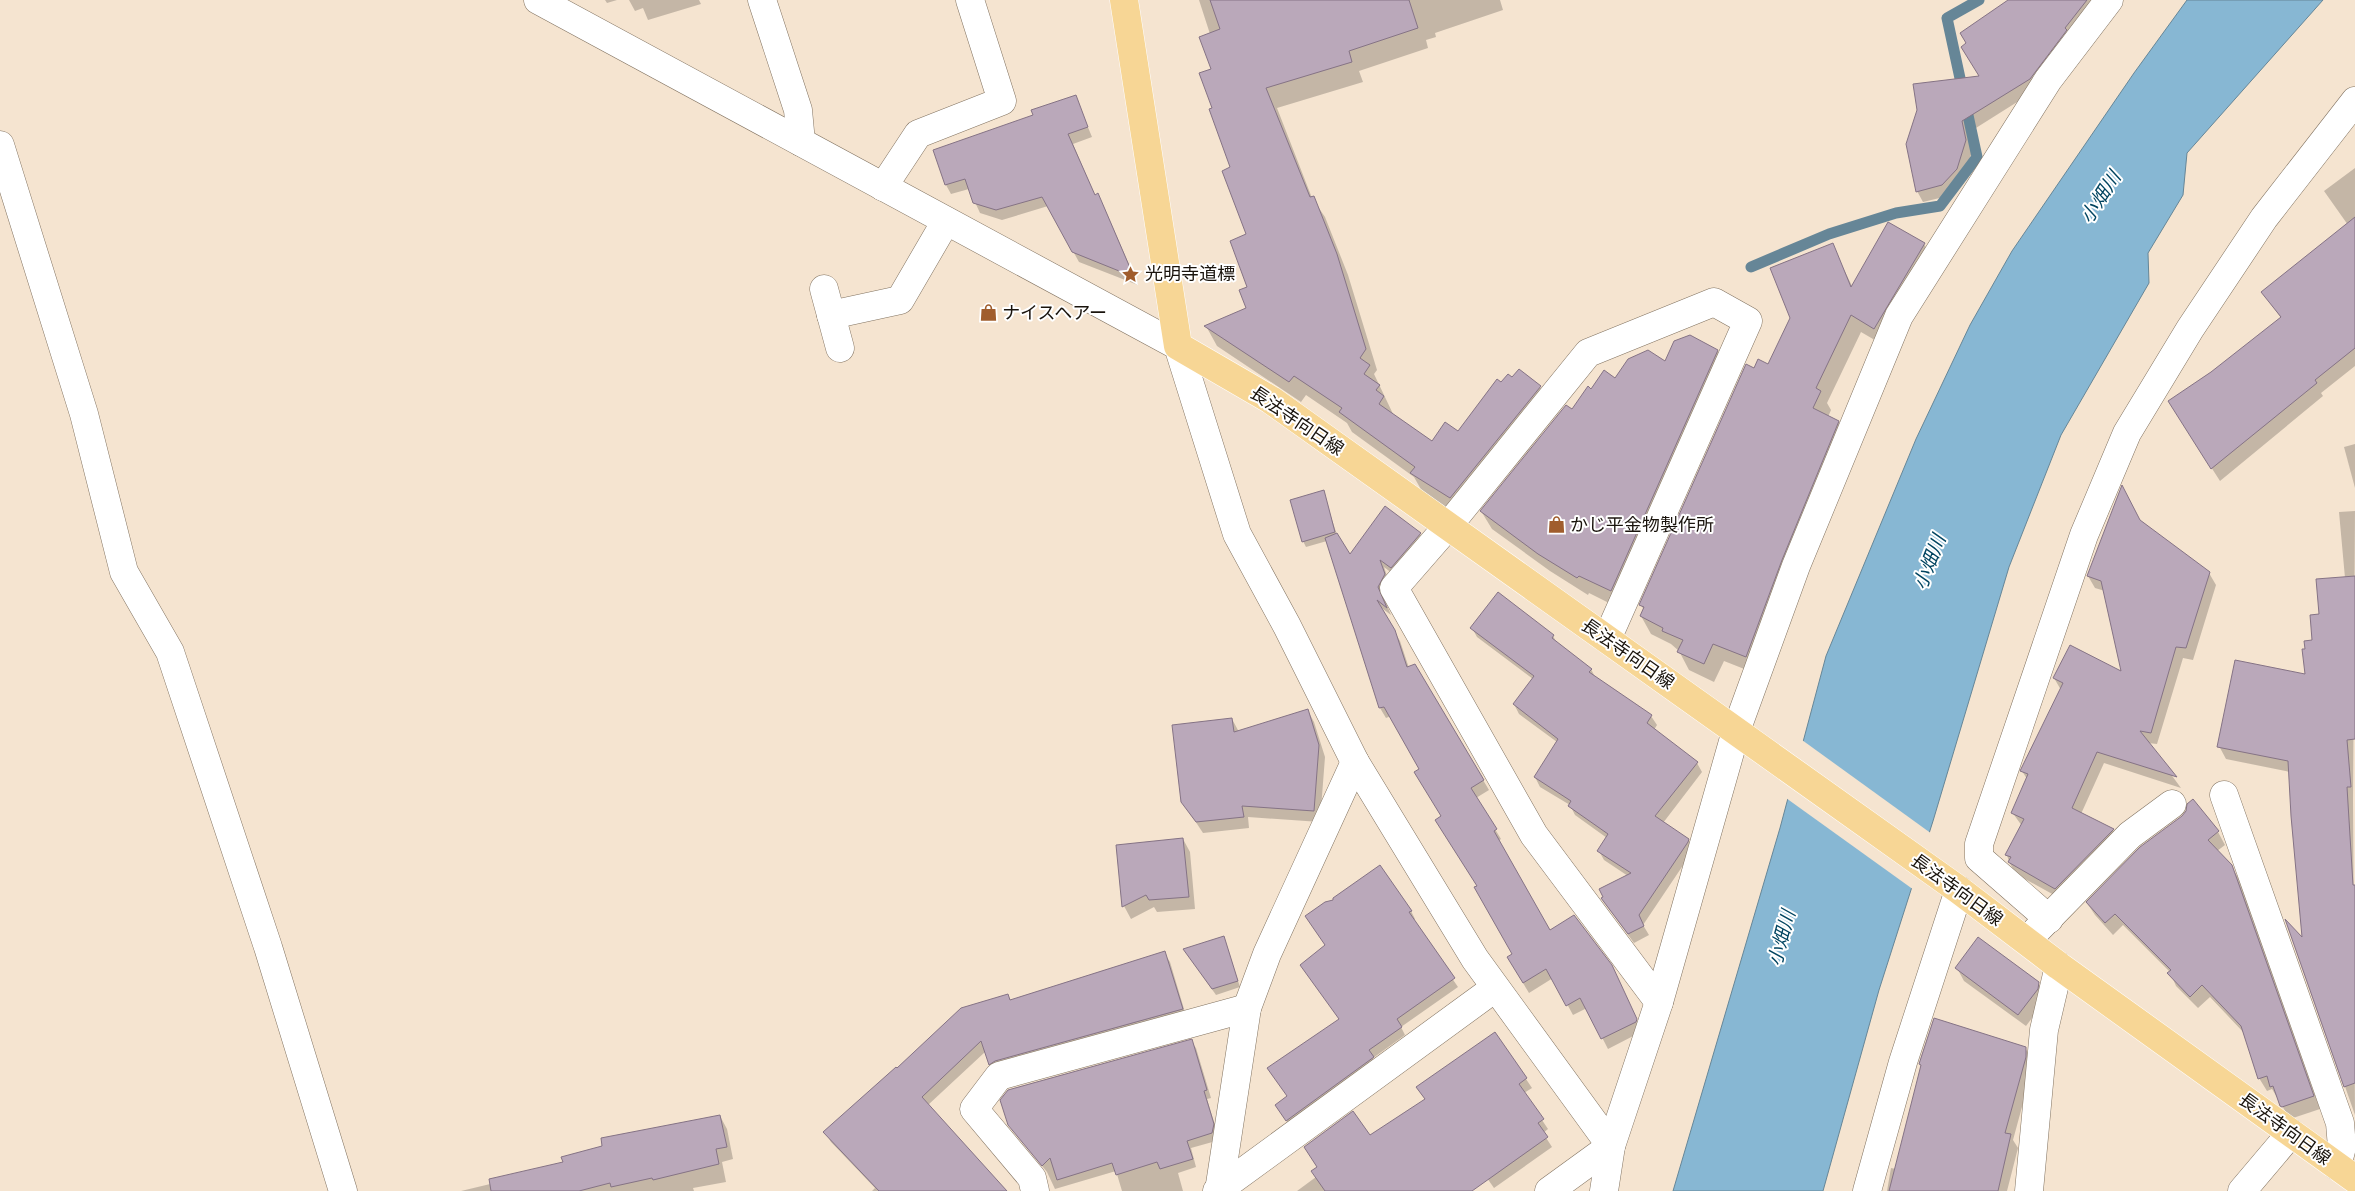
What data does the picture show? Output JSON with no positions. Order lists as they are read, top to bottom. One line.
{"streets":{"main road":["長法寺向日線"]},"water":["小畑川"],"places":{"place":["光明寺道標"],"shop":["ナイスヘアー","かじ平金物製作所"]}}
